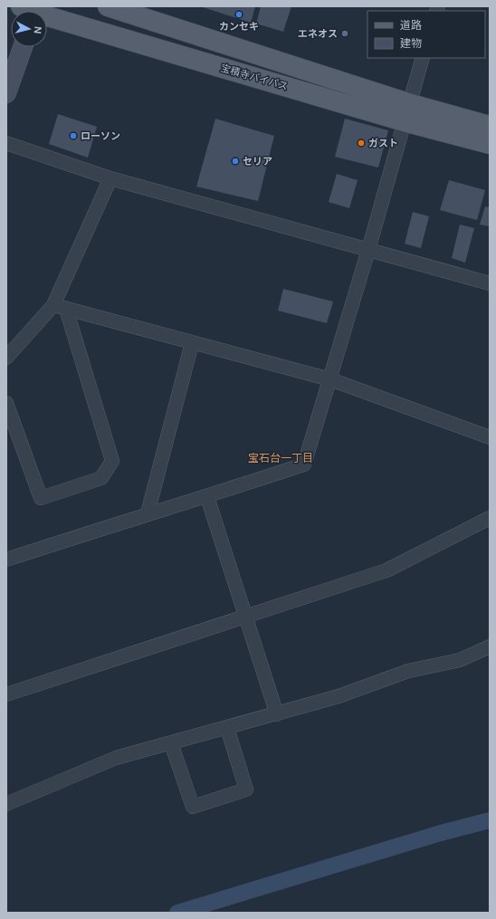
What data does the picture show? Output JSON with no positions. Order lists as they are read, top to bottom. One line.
{"streets":{"main road":["宝積寺バイパス"]},"districts":["宝石台一丁目"],"places":["カンセキ","エネオス","ローソン","ガスト","セリア"],"legend":["道路","建物"],"north":"right"}
